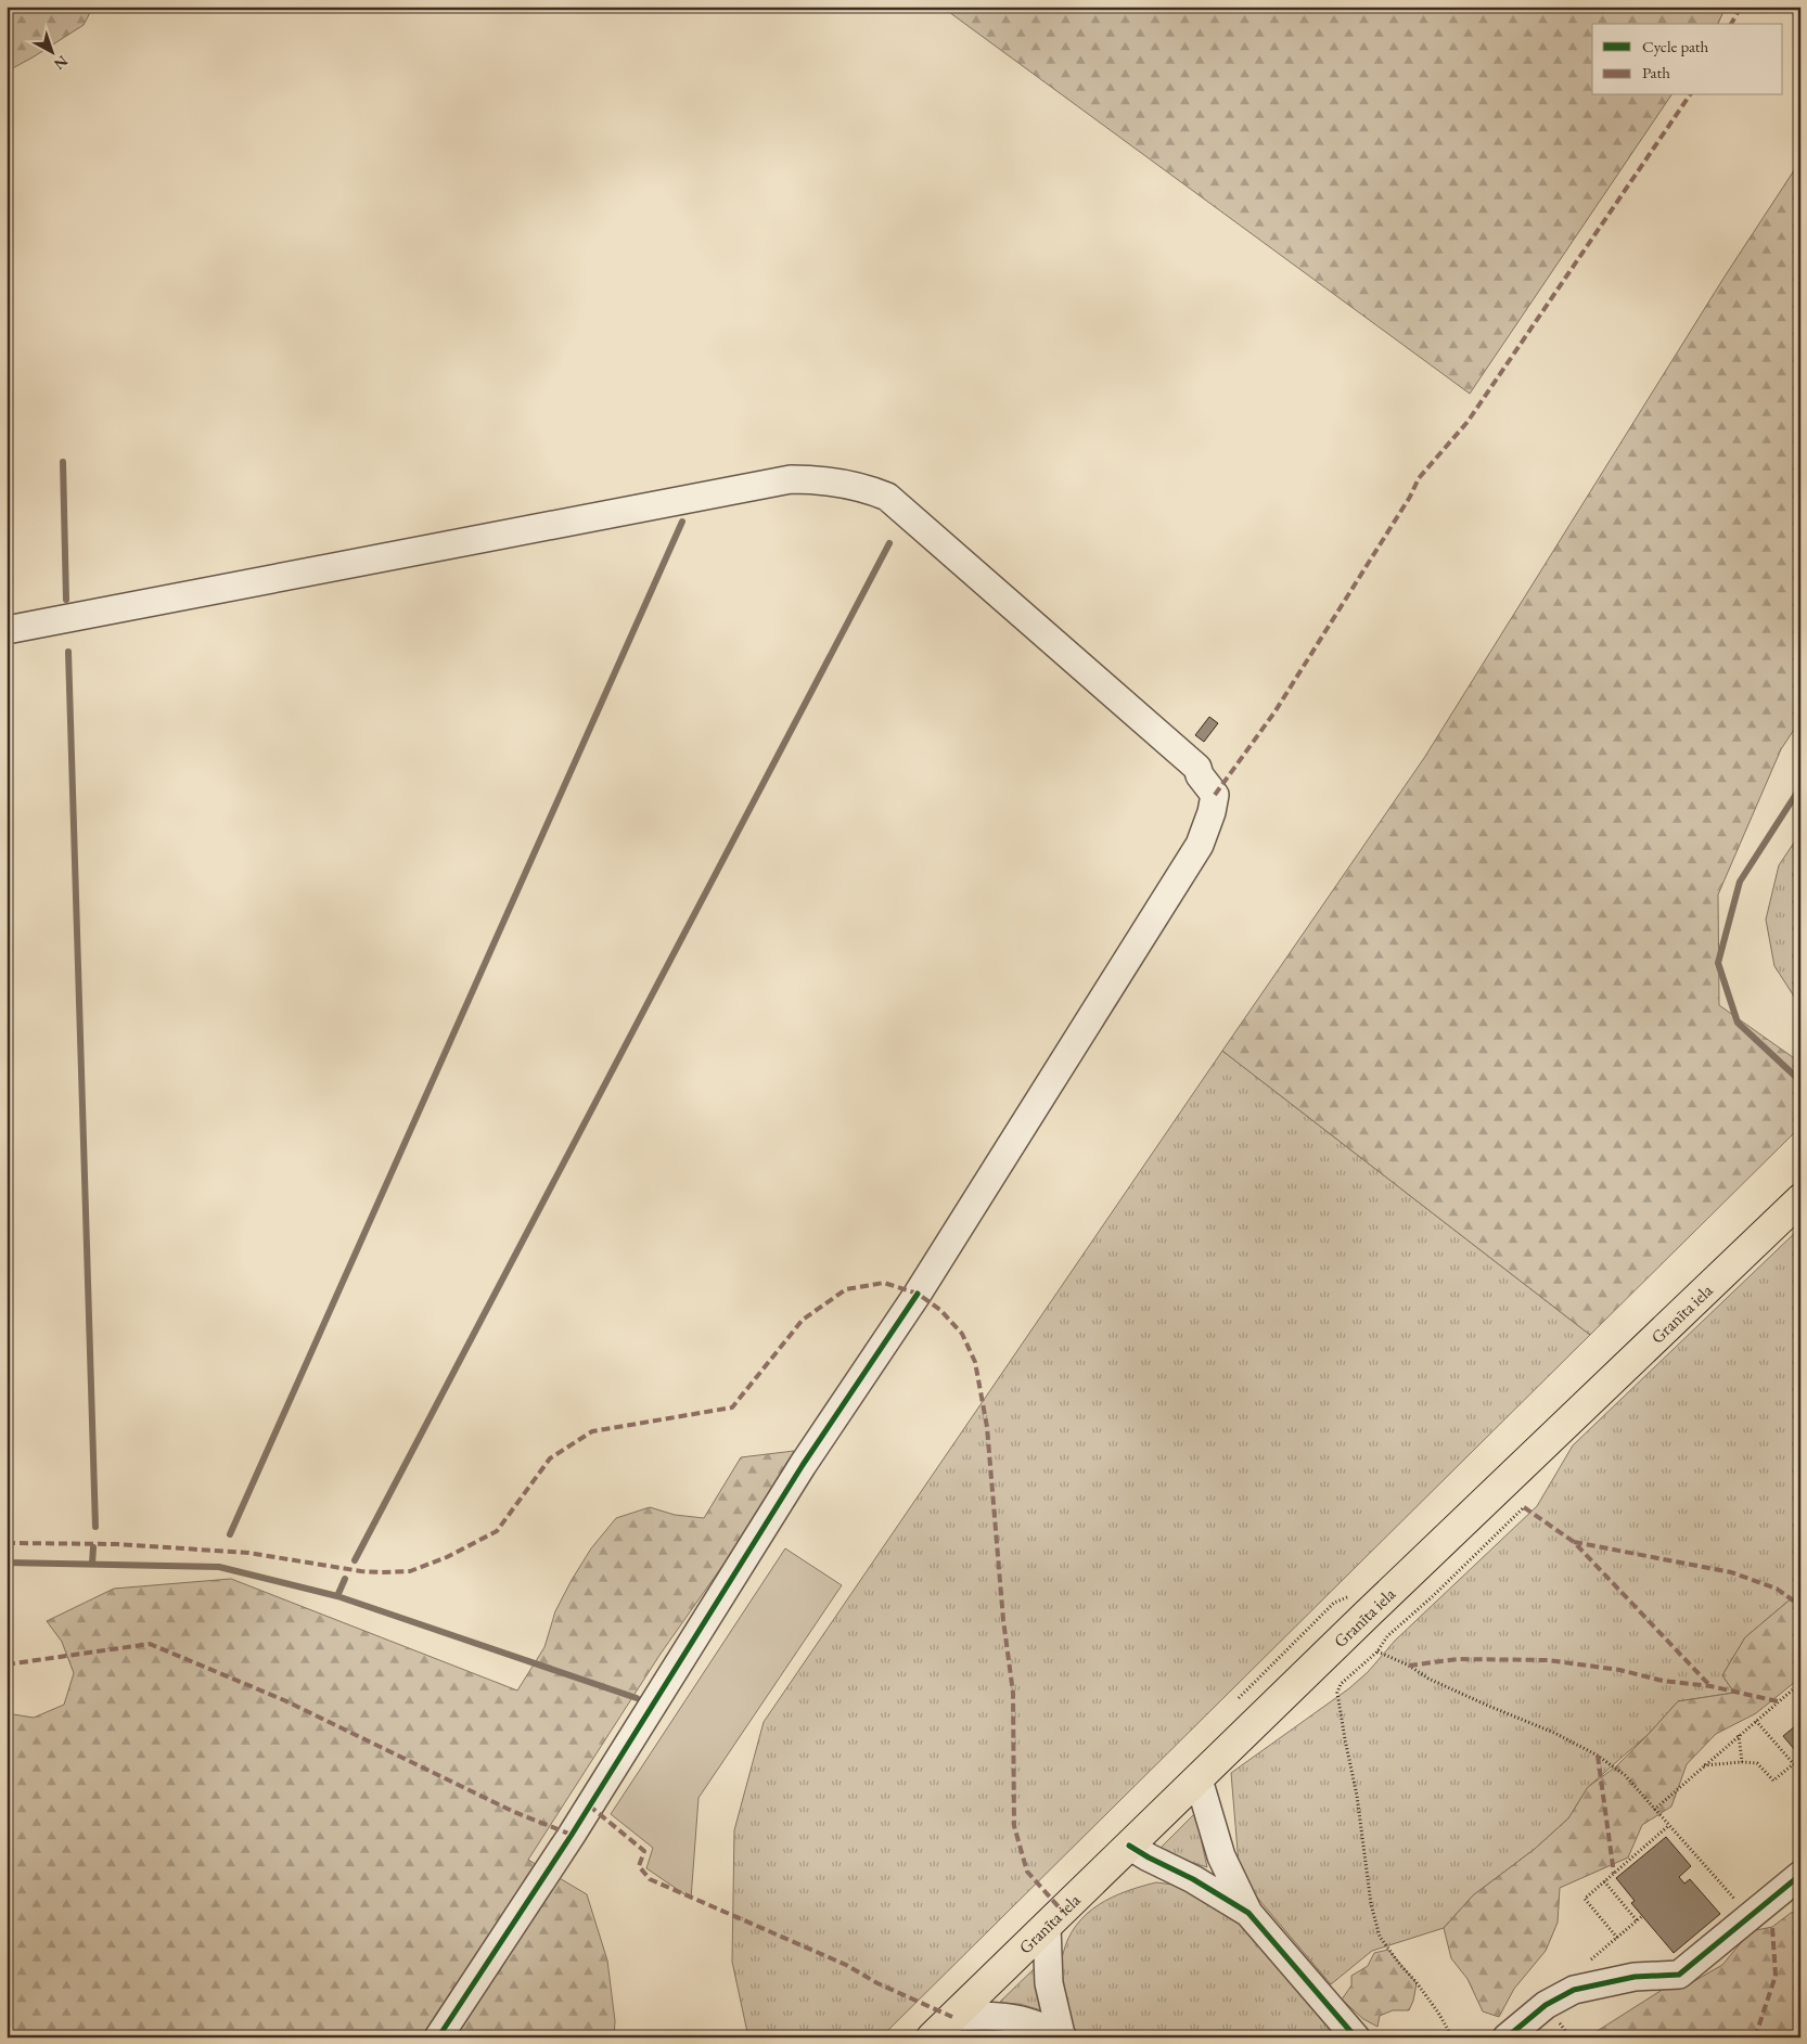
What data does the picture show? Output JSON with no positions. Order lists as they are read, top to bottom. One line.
{"streets":{"main road":["Granīta iela"]},"legend":["Cycle path","Path"],"north":"bottom right"}
